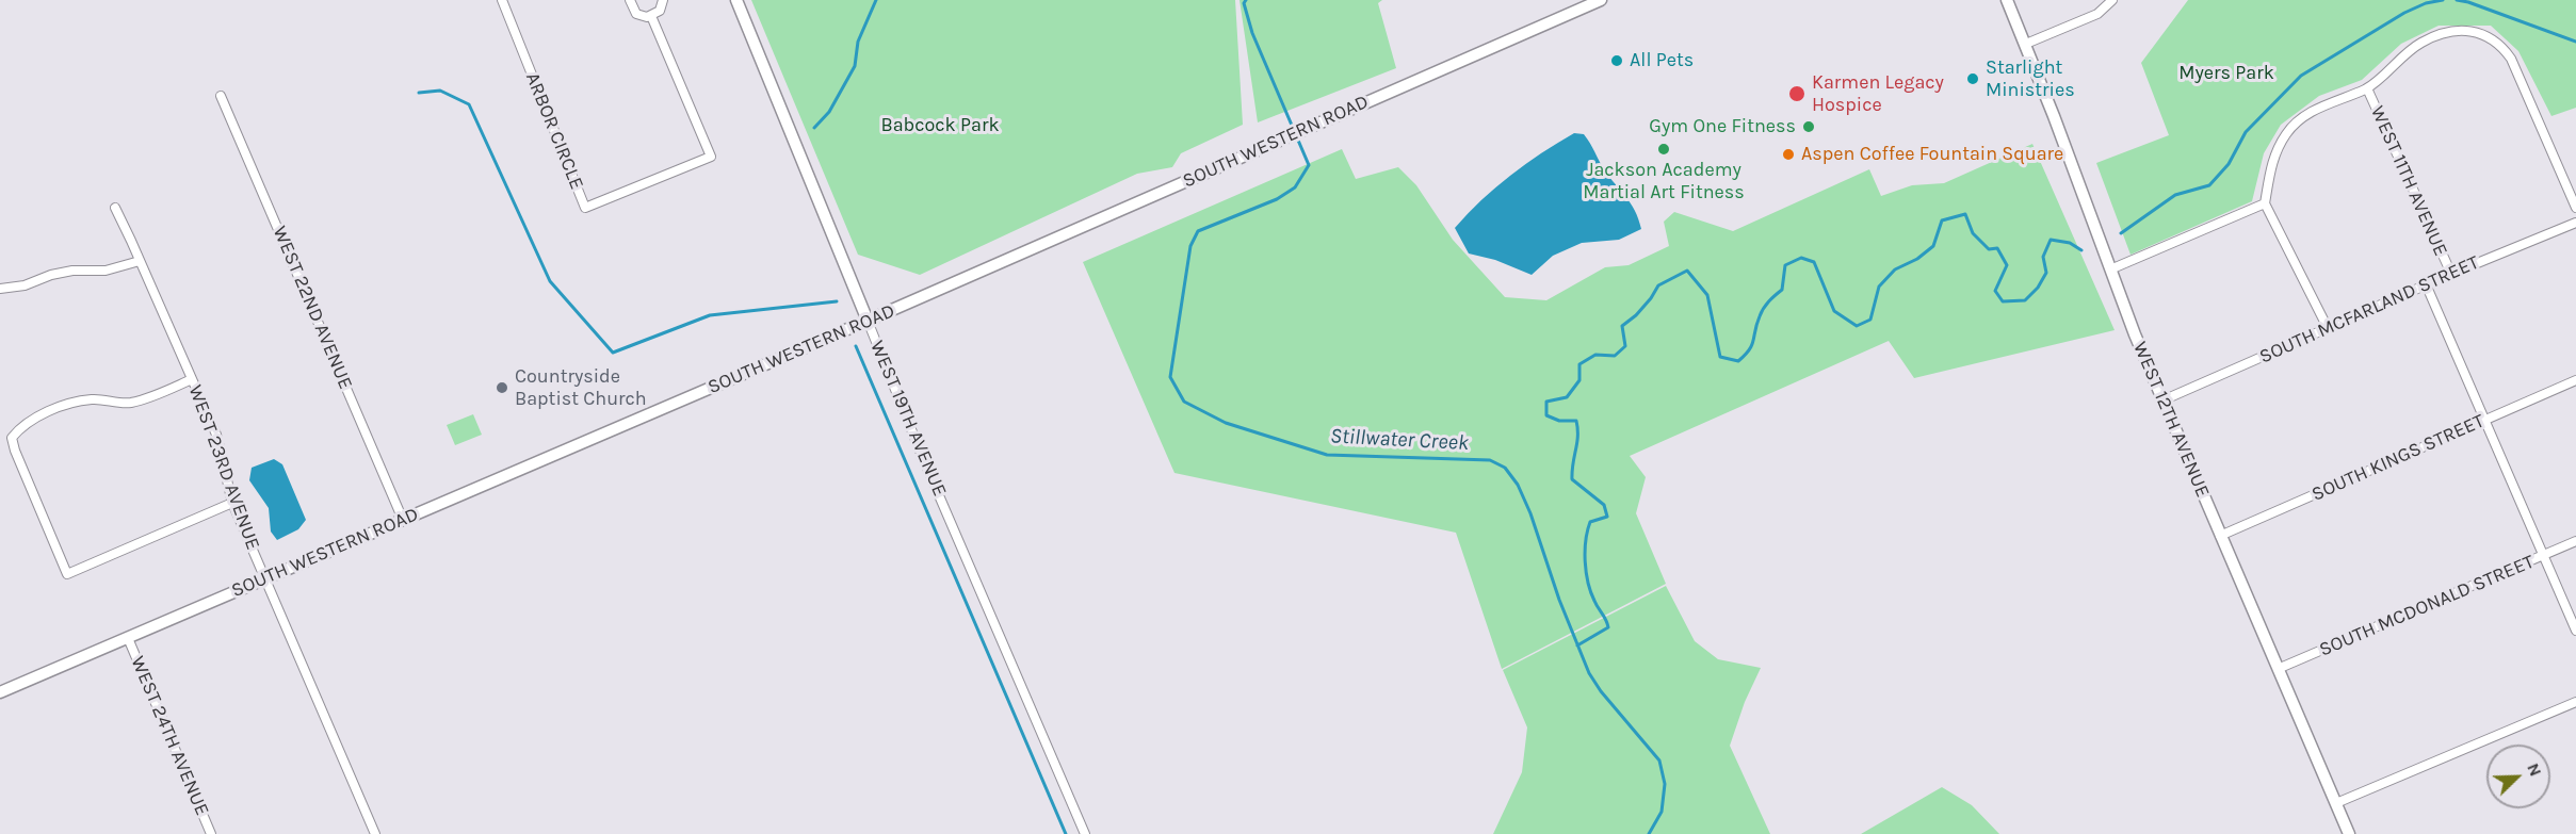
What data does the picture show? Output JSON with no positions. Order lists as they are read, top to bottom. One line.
{"streets":{"main road":["SOUTH WESTERN ROAD","WEST 19TH AVENUE","WEST 12TH AVENUE"],"street":["ARBOR CIRCLE","WEST 11TH AVENUE","WEST 22ND AVENUE","SOUTH MCFARLAND STREET","SOUTH KINGS STREET","WEST 23RD AVENUE","SOUTH MCDONALD STREET","WEST 24TH AVENUE"]},"crossings":[["SOUTH WESTERN ROAD","WEST 22ND AVENUE"],["SOUTH WESTERN ROAD","WEST 19TH AVENUE"],["SOUTH WESTERN ROAD","WEST 23RD AVENUE"],["SOUTH WESTERN ROAD","WEST 24TH AVENUE"],["WEST 11TH AVENUE","SOUTH MCFARLAND STREET"],["WEST 11TH AVENUE","SOUTH KINGS STREET"],["WEST 11TH AVENUE","SOUTH MCDONALD STREET"],["SOUTH MCFARLAND STREET","WEST 12TH AVENUE"],["WEST 12TH AVENUE","SOUTH KINGS STREET"],["WEST 12TH AVENUE","SOUTH MCDONALD STREET"]],"water":["Stillwater Creek"],"parks":["Myers Park","Babcock Park"],"places":["All Pets","Starlight Ministries","Karmen Legacy Hospice","Gym One Fitness","Jackson Academy Martial Art Fitness","Aspen Coffee Fountain Square","Countryside Baptist Church"],"north":"top right"}
